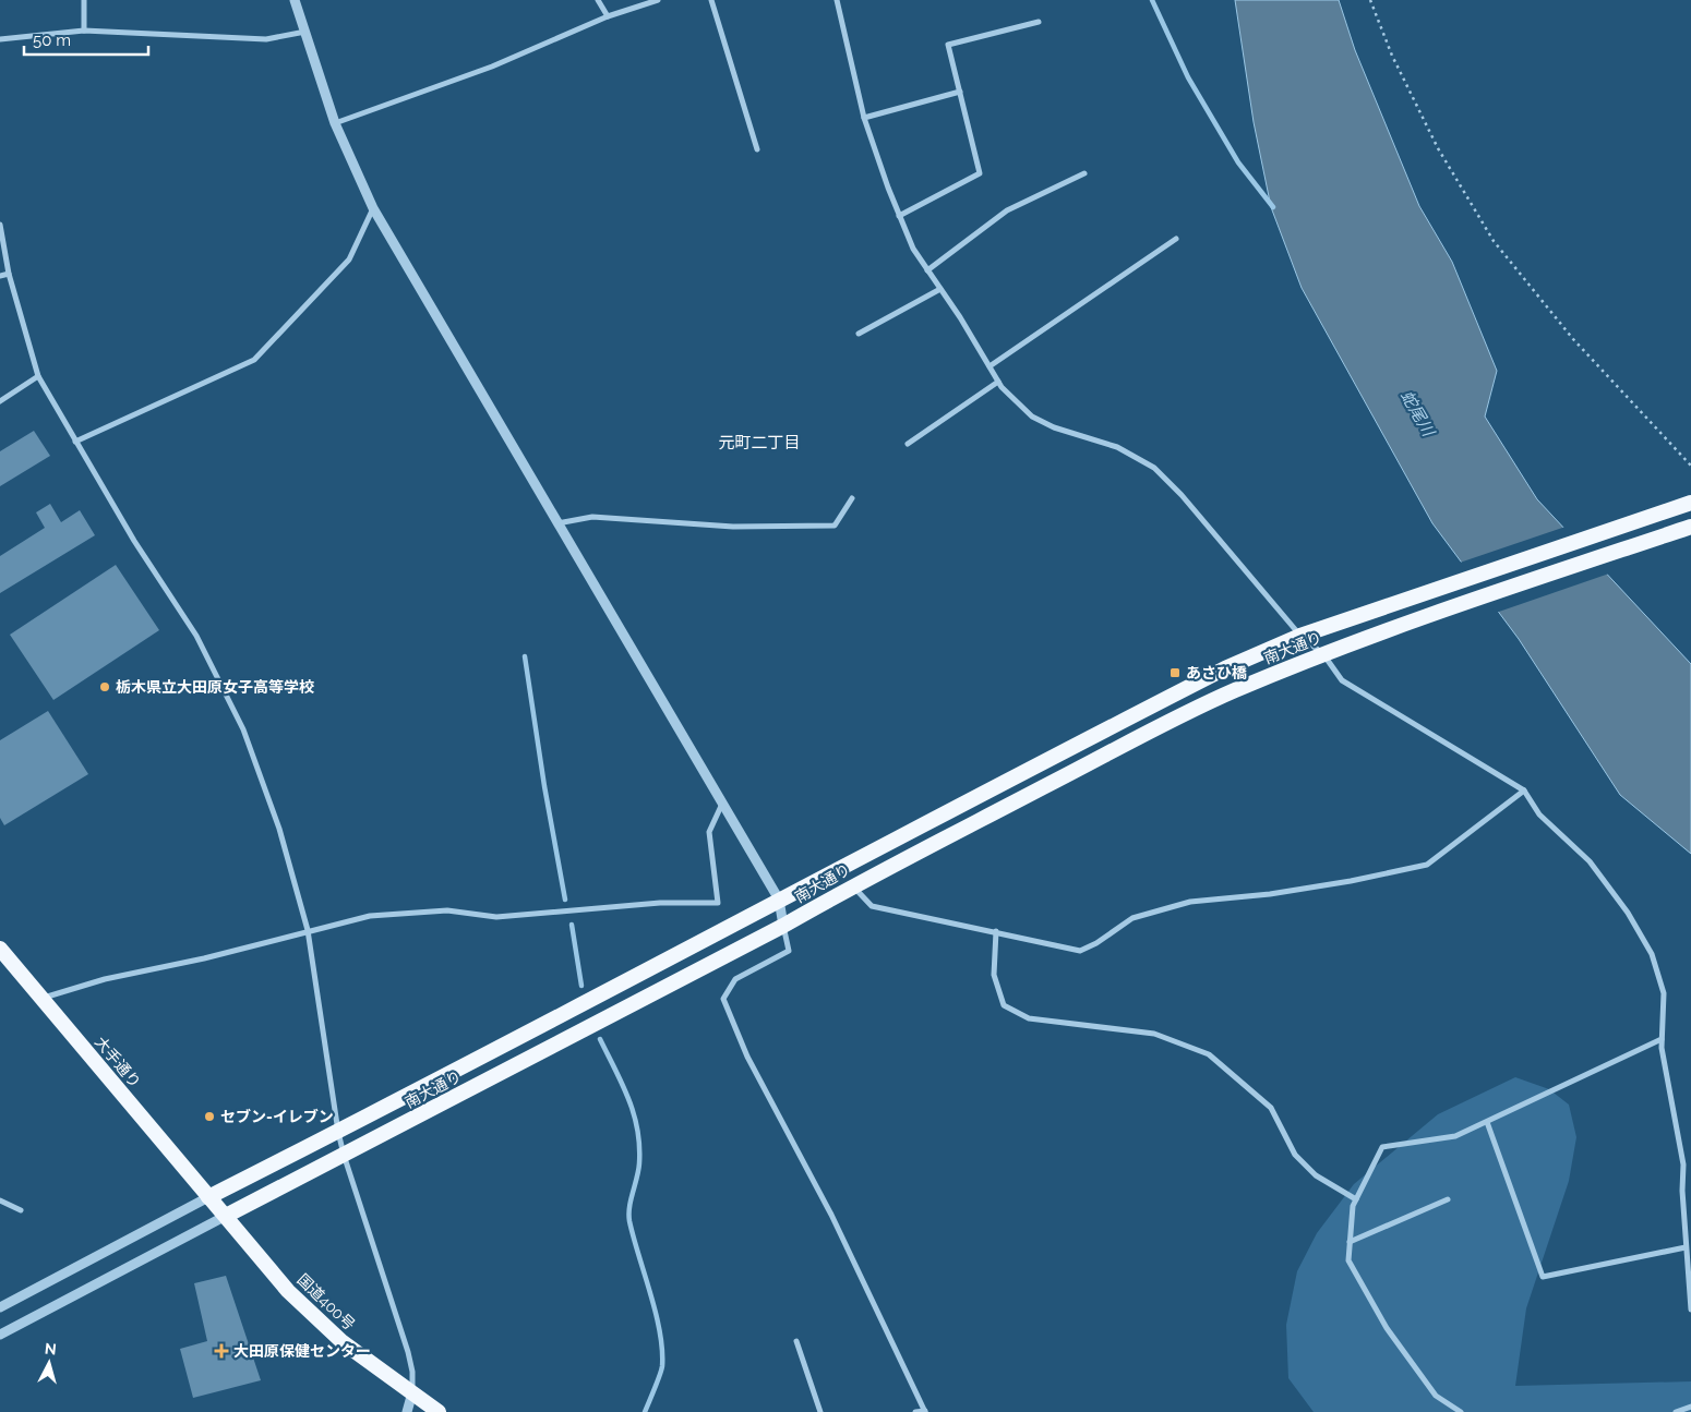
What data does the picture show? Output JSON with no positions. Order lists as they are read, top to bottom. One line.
{"streets":{"highway":["南大通り","大手通り","国道400号"]},"crossings":[["南大通り","大手通り"],["南大通り","国道400号"],["大手通り","国道400号"]],"districts":["元町二丁目"],"water":["蛇尾川"],"places":{"transit":["あさひ橋"],"other":["栃木県立大田原女子高等学校","セブン-イレブン"],"health":["大田原保健センター"]},"scale_bar":"50 m","north":"top"}
